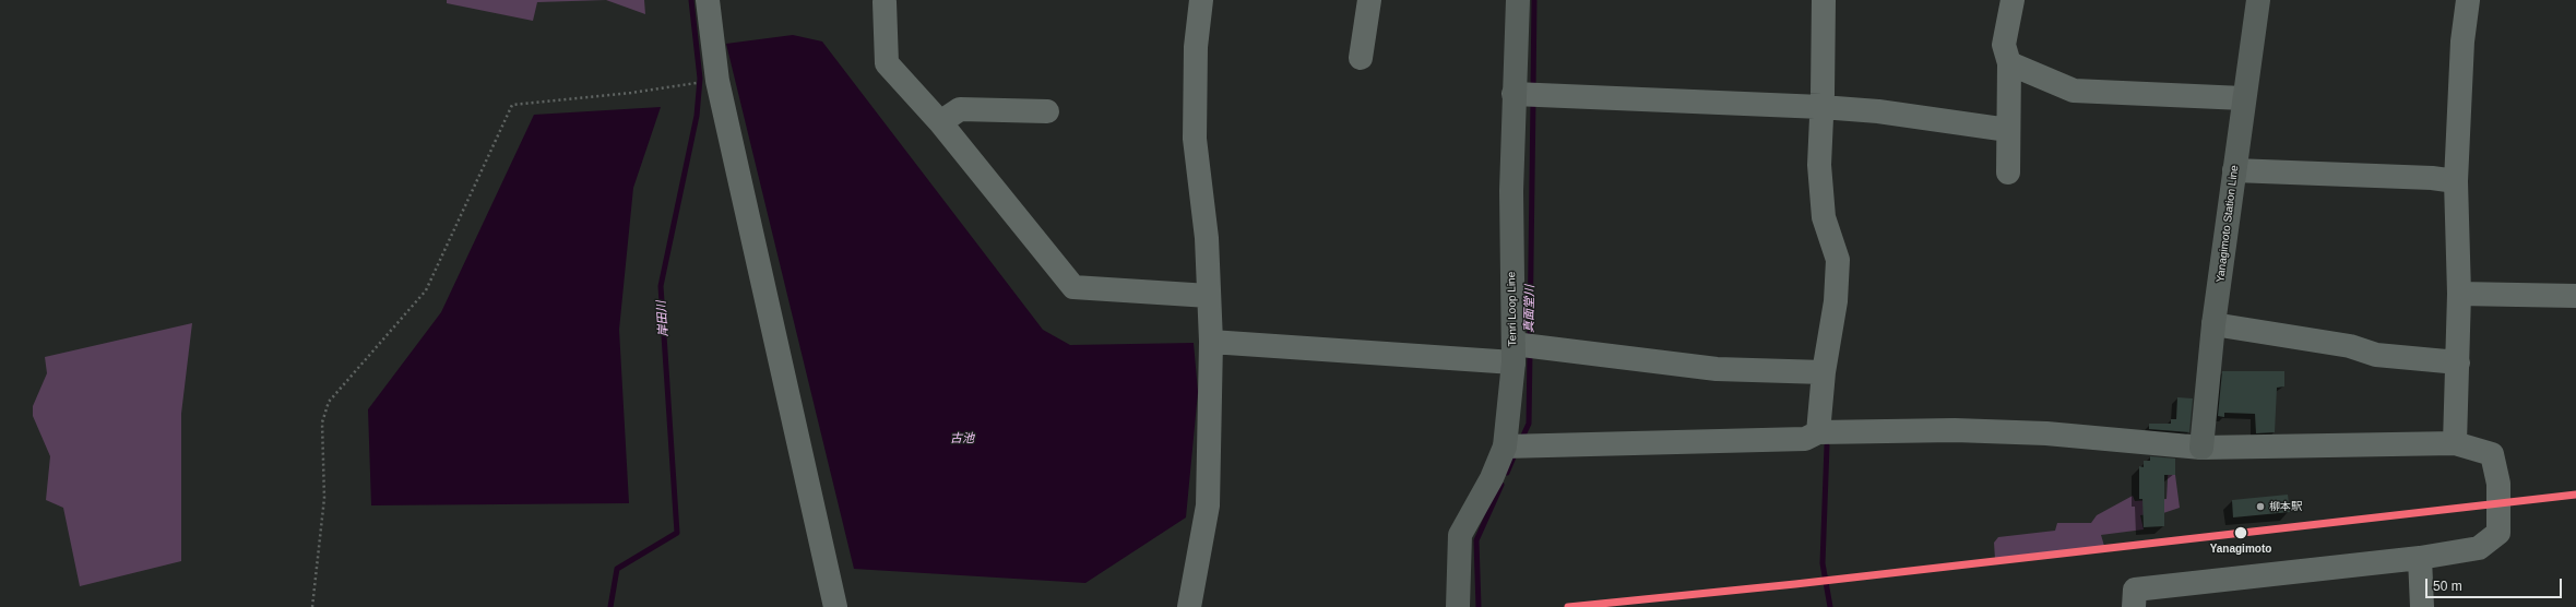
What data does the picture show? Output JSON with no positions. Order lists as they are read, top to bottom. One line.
{"streets":{"main road":["Yanagimoto Station Line","Tenri Loop Line"]},"water":["真面堂川","岸田川","古池"],"places":["柳本駅","Yanagimoto"],"scale_bar":"50 m"}
